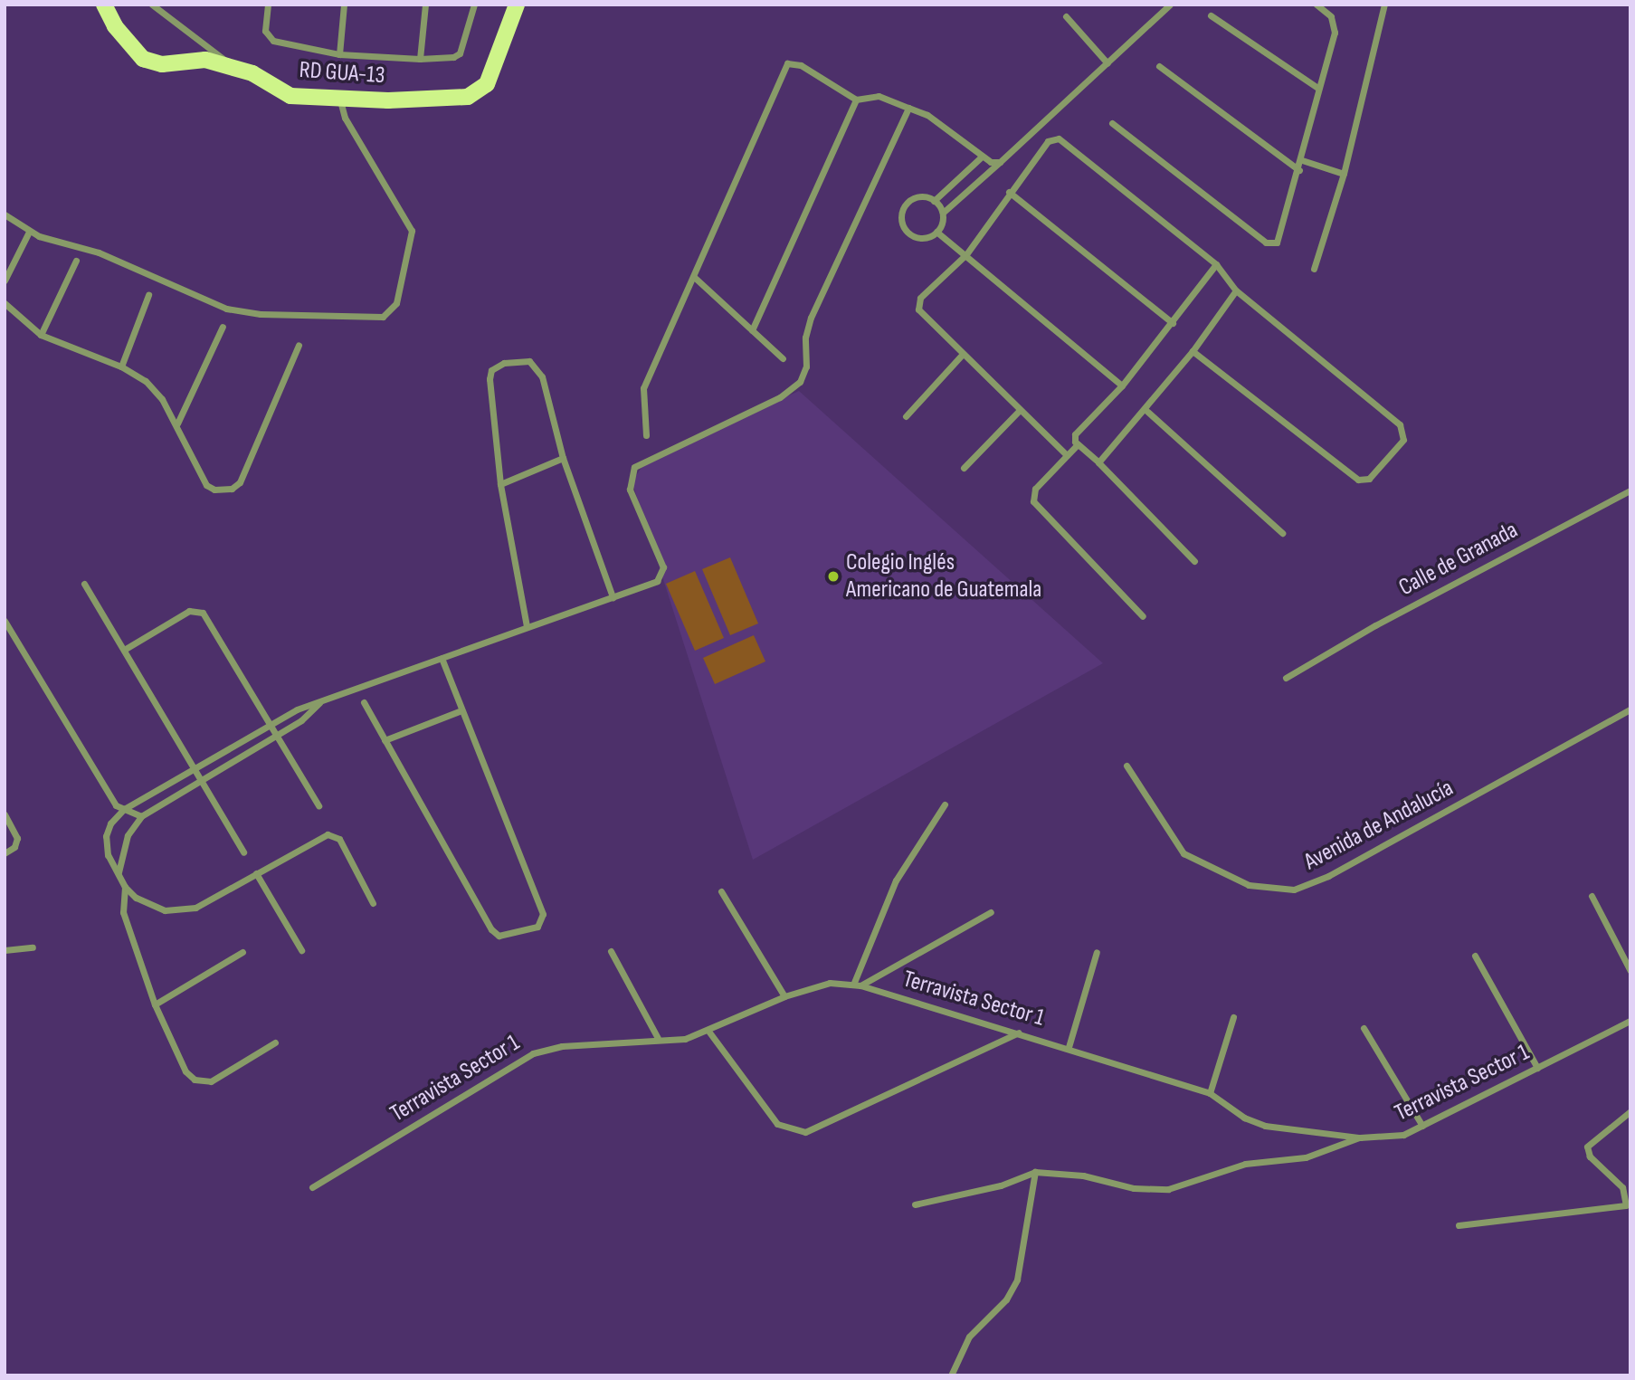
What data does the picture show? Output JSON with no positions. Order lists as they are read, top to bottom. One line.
{"streets":{"main road":["RD GUA-13"],"street":["Calle de Granada","Avenida de Andalucía","Terravista Sector 1"]},"places":["Colegio Inglés Americano de Guatemala"]}
